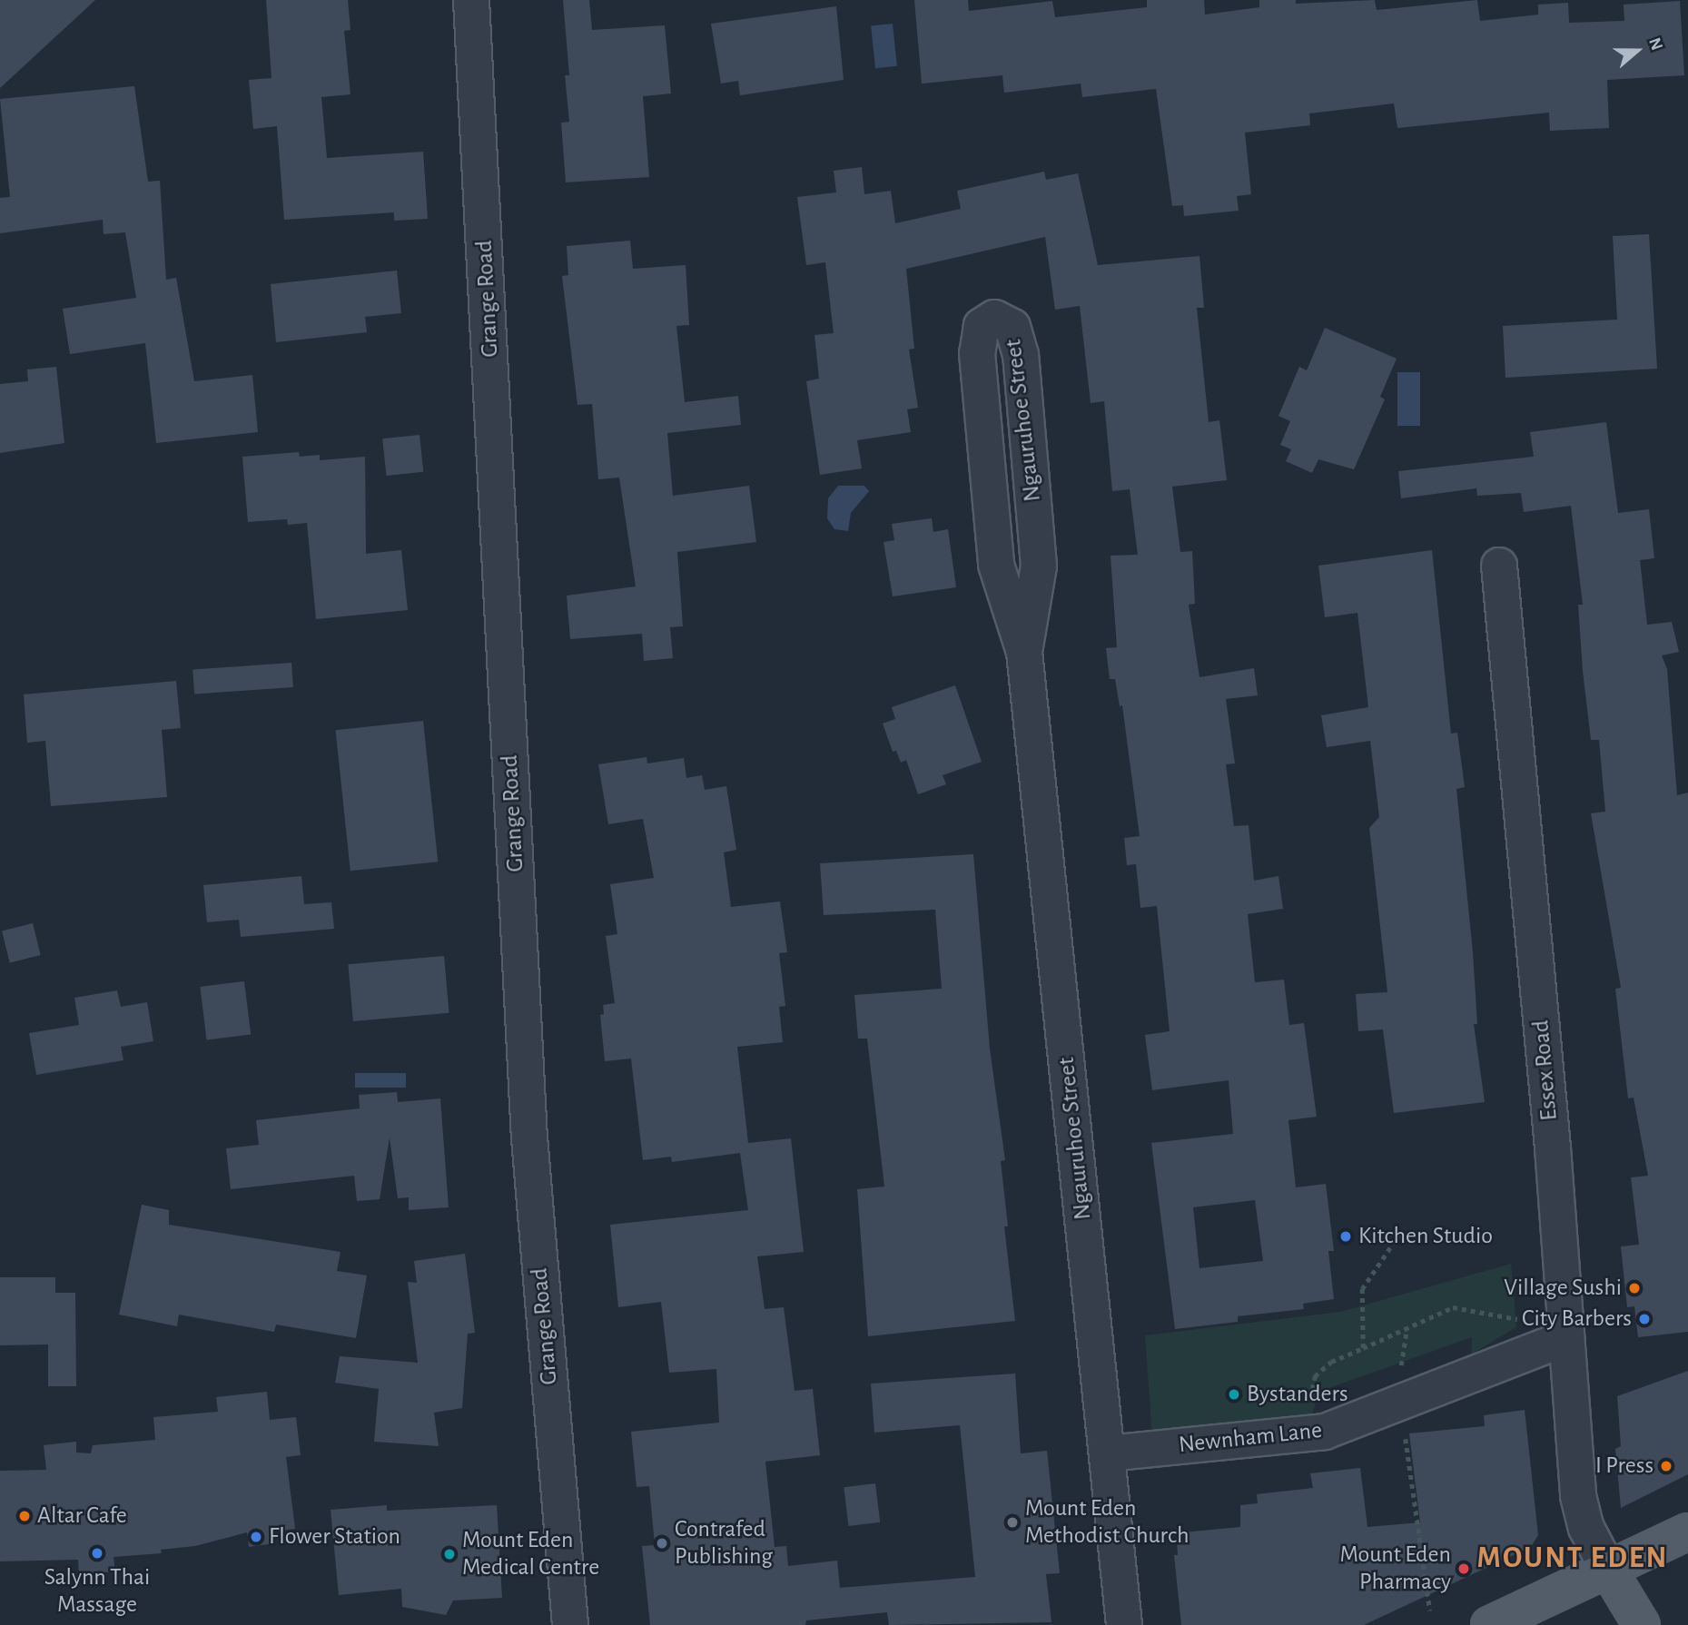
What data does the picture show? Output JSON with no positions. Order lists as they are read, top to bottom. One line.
{"streets":{"street":["Grange Road","Ngauruhoe Street","Essex Road","Newnham Lane"]},"crossings":[["Ngauruhoe Street","Newnham Lane"],["Essex Road","Newnham Lane"]],"districts":["MOUNT EDEN"],"places":["Kitchen Studio","Village Sushi","City Barbers","Bystanders","I Press","Altar Cafe","Mount Eden Methodist Church","Flower Station","Contrafed Publishing","Salynn Thai Massage","Mount Eden Medical Centre","Mount Eden Pharmacy"],"north":"right"}
